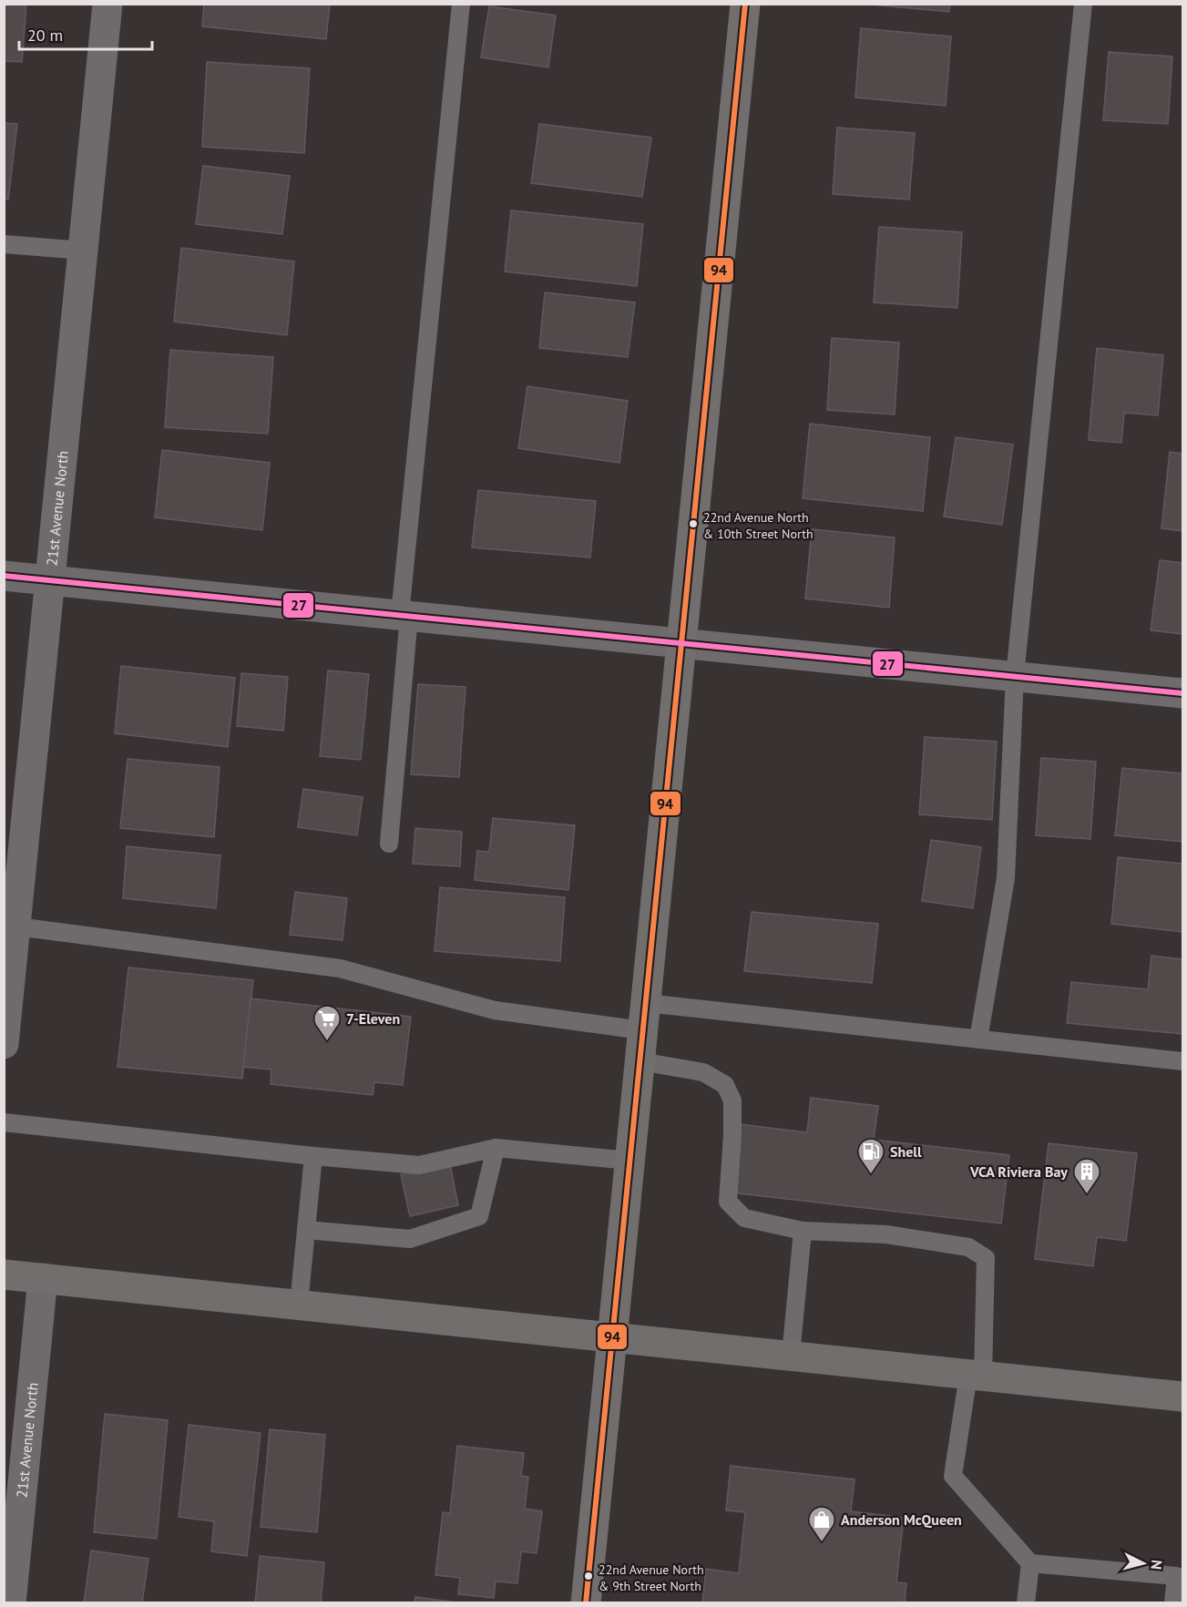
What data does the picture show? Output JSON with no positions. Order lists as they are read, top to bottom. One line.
{"streets":{"street":["21st Avenue North"]},"places":{"other":["22nd Avenue North & 10th Street North","22nd Avenue North & 9th Street North"],"supermarket":["7-Eleven"],"fuel station":["Shell"],"building":["VCA Riviera Bay"],"shop":["Anderson McQueen"]},"lines":["transit line 94","transit line 27"],"scale_bar":"20 m","north":"right"}
